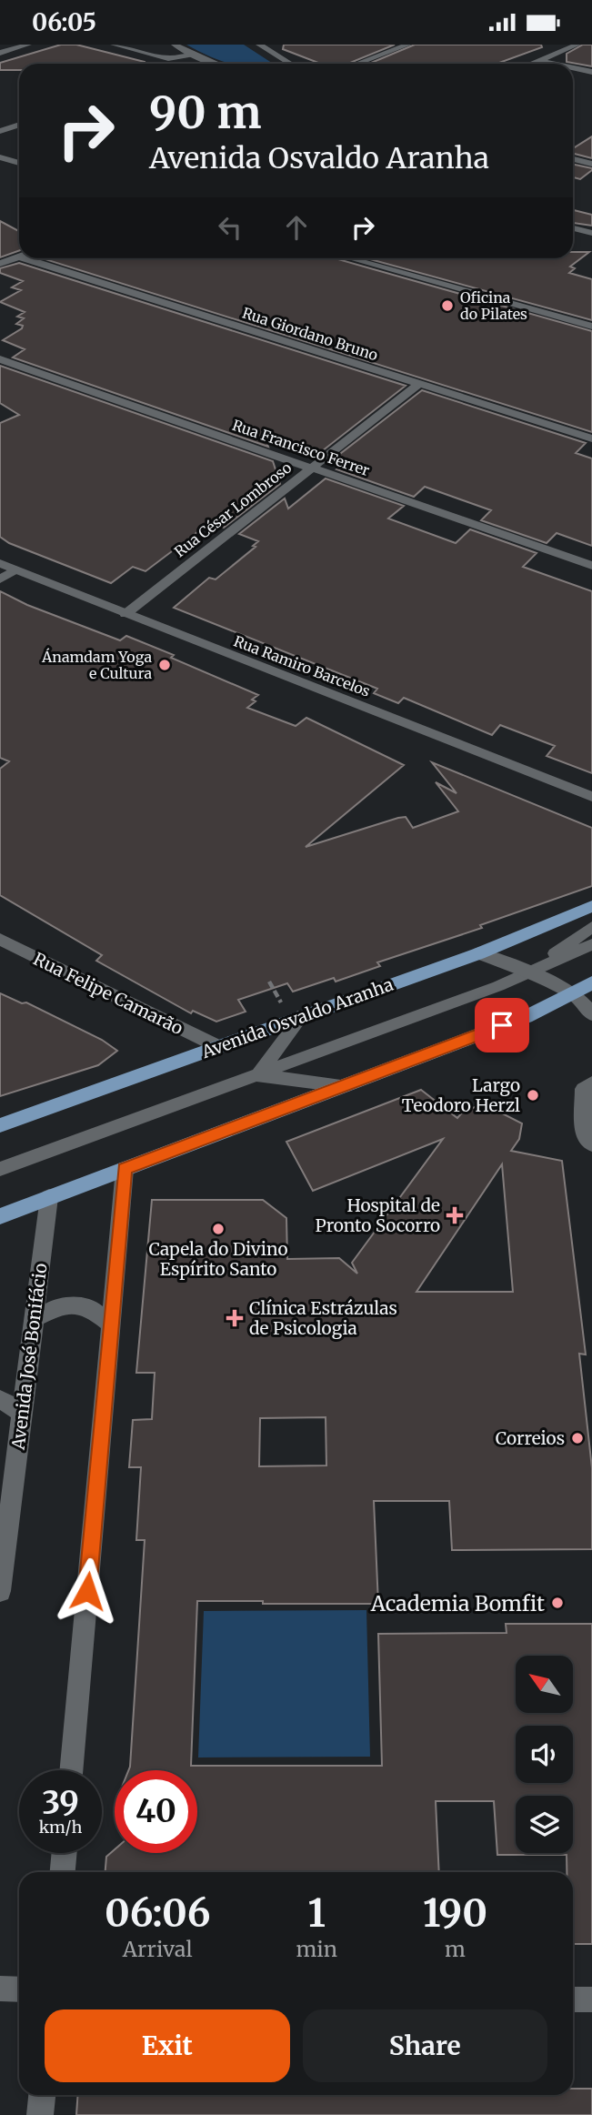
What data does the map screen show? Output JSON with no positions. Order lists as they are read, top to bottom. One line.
{"streets":{"main road":["Avenida Osvaldo Aranha"],"street":["Rua Giordano Bruno","Rua Francisco Ferrer","Rua César Lombroso","Rua Ramiro Barcelos","Rua Felipe Camarão","Avenida José Bonifácio"]},"crossings":[["Rua Giordano Bruno","Rua César Lombroso"],["Rua Francisco Ferrer","Rua César Lombroso"],["Rua César Lombroso","Rua Ramiro Barcelos"],["Rua Felipe Camarão","Avenida Osvaldo Aranha"]],"places":{"other":["Oficina do Pilates","Ánamdam Yoga e Cultura","Largo Teodoro Herzl","Capela do Divino Espírito Santo","Correios","Academia Bomfit"],"health":["Hospital de Pronto Socorro","Clínica Estrázulas de Psicologia"]},"north":"top left","page":{"status":"06:05","turn":["90 m","Avenida Osvaldo Aranha"],"speed":"39 km/h","limit":"40","eta":["06:06","Arrival","1","min","190","m"],"buttons":["Exit","Share"]}}
